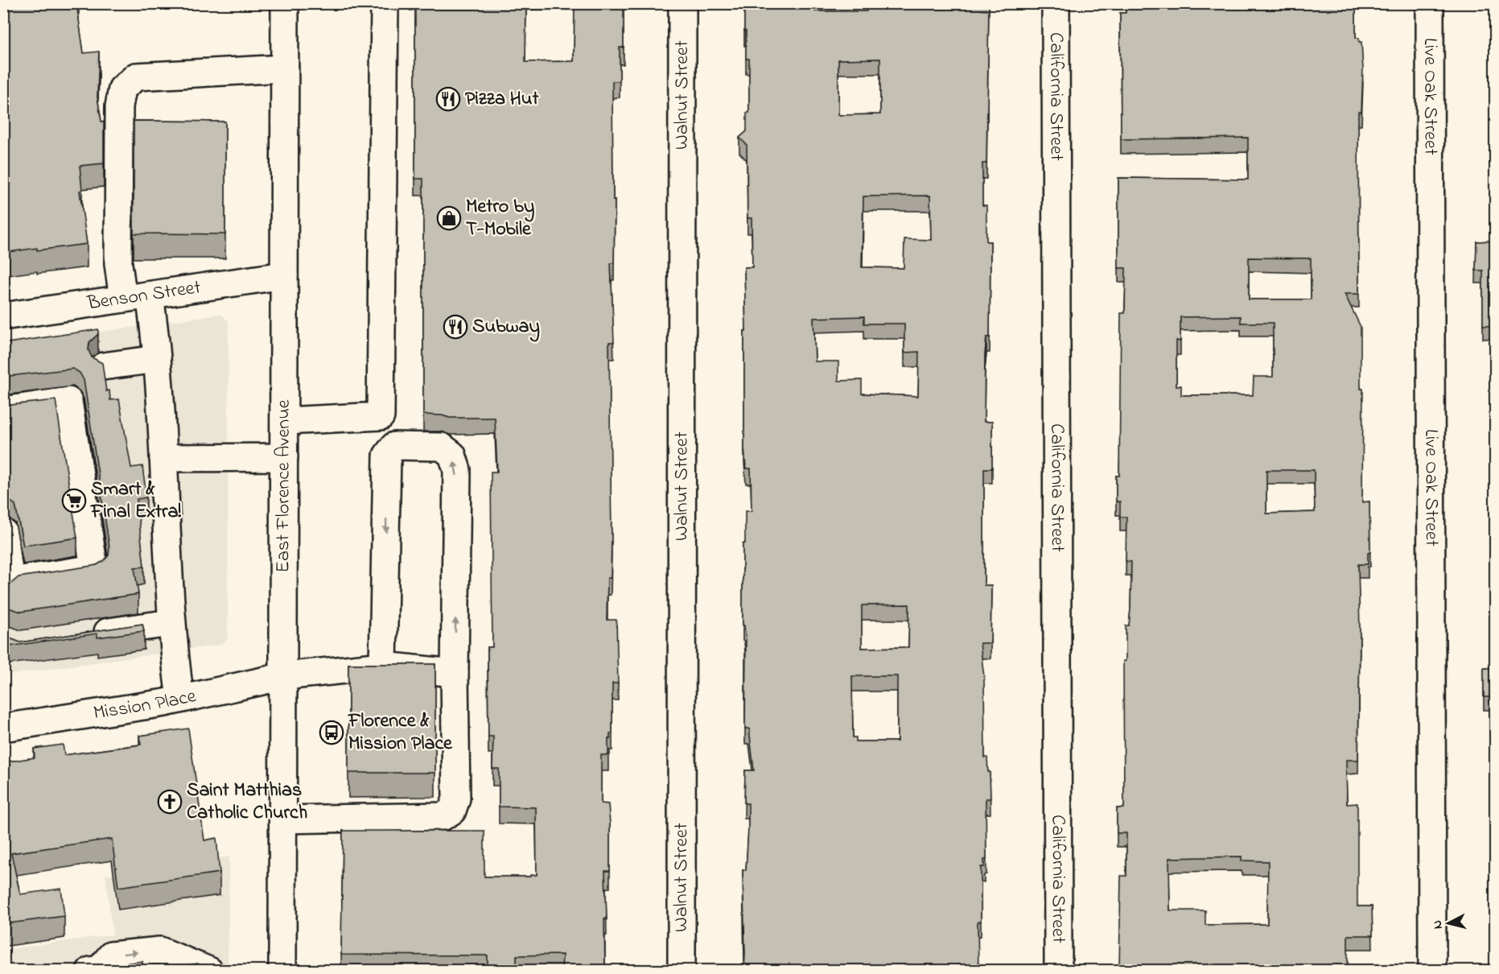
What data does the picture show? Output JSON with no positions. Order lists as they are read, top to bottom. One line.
{"streets":{"street":["Walnut Street","California Street","Live Oak Street","Benson Street","East Florence Avenue","Mission Place"]},"crossings":[["Benson Street","East Florence Avenue"],["East Florence Avenue","Mission Place"]],"places":{"restaurant":["Pizza Hut","Subway"],"shop":["Metro by T-Mobile"],"supermarket":["Smart & Final Extra!"],"bus stop":["Florence & Mission Place"],"church":["Saint Matthias Catholic Church"]},"north":"left"}
